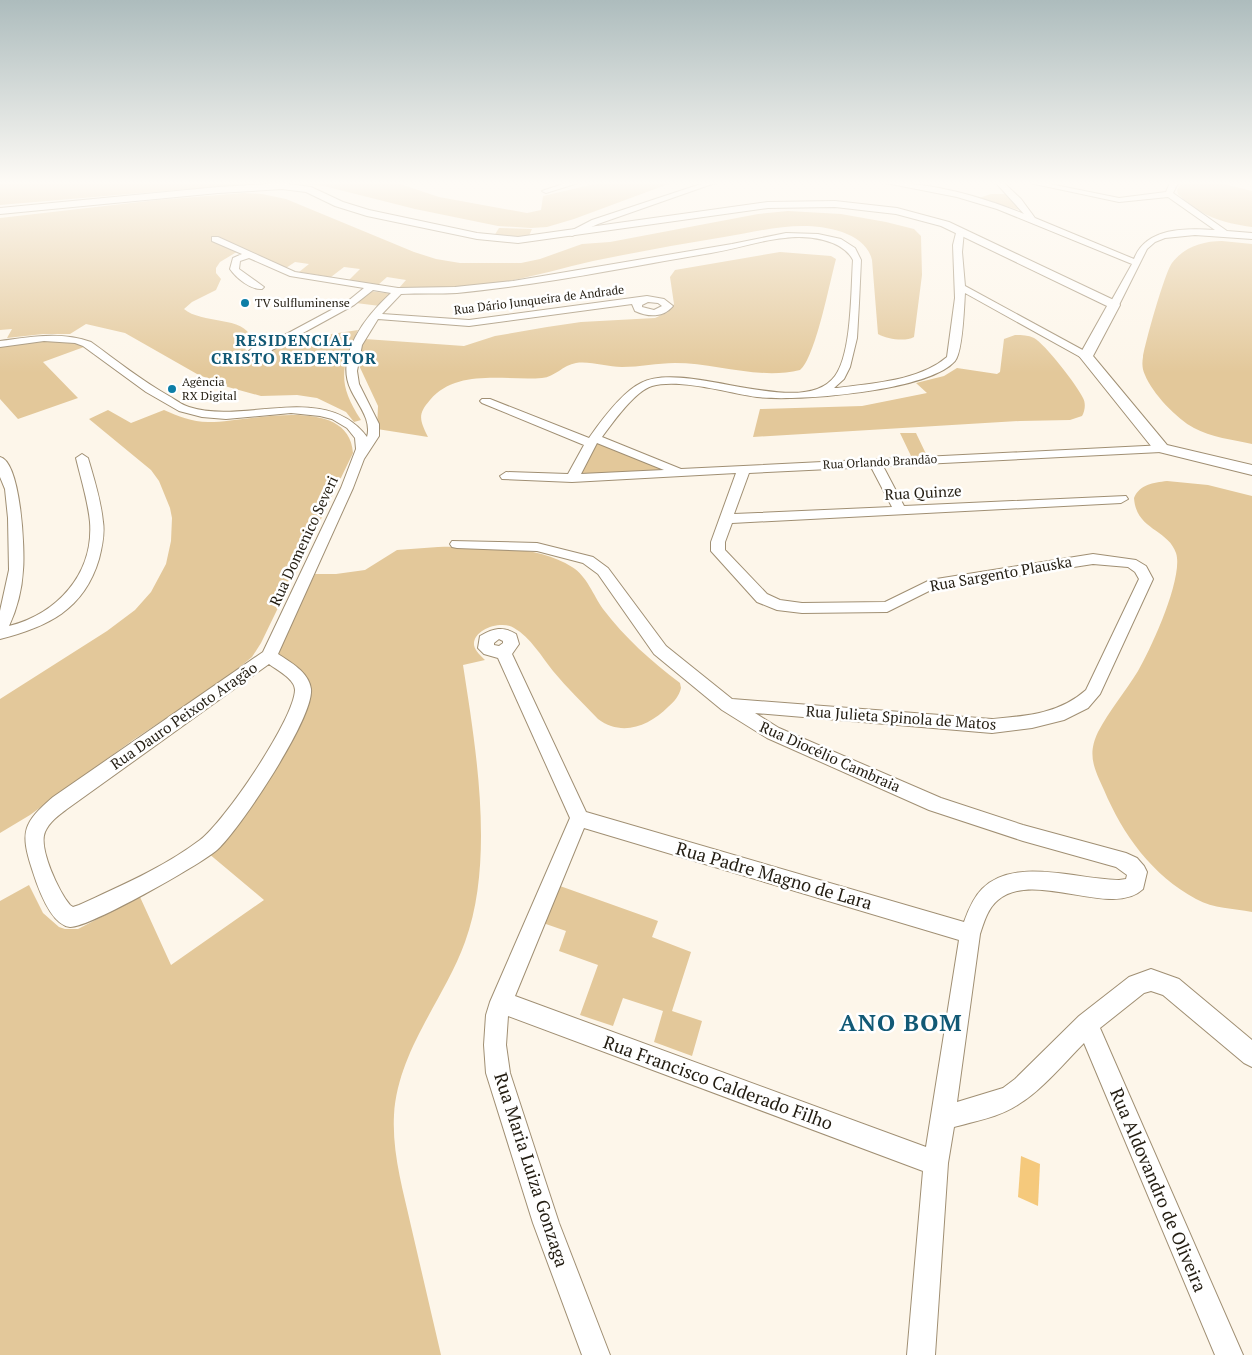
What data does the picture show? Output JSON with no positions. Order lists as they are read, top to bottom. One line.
{"streets":{"street":["Rua Dário Junqueira de Andrade","Rua Orlando Brandão","Rua Quinze","Rua Domenico Severi","Rua Sargento Plauska","Rua Dauro Peixoto Aragão","Rua Julieta Spinola de Matos","Rua Diocélio Cambraia","Rua Padre Magno de Lara","Rua Francisco Calderado Filho","Rua Maria Luiza Gonzaga","Rua Aldovandro de Oliveira"]},"crossings":[["Rua Orlando Brandão","Rua Sargento Plauska"],["Rua Quinze","Rua Sargento Plauska"],["Rua Domenico Severi","Rua Dauro Peixoto Aragão"],["Rua Sargento Plauska","Rua Julieta Spinola de Matos"],["Rua Julieta Spinola de Matos","Rua Diocélio Cambraia"],["Rua Diocélio Cambraia","Rua Padre Magno de Lara"],["Rua Padre Magno de Lara","Rua Maria Luiza Gonzaga"],["Rua Francisco Calderado Filho","Rua Maria Luiza Gonzaga"]],"districts":["RESIDENCIAL CRISTO REDENTOR","ANO BOM"],"places":["TV Sulfluminense","Agência RX Digital"]}
